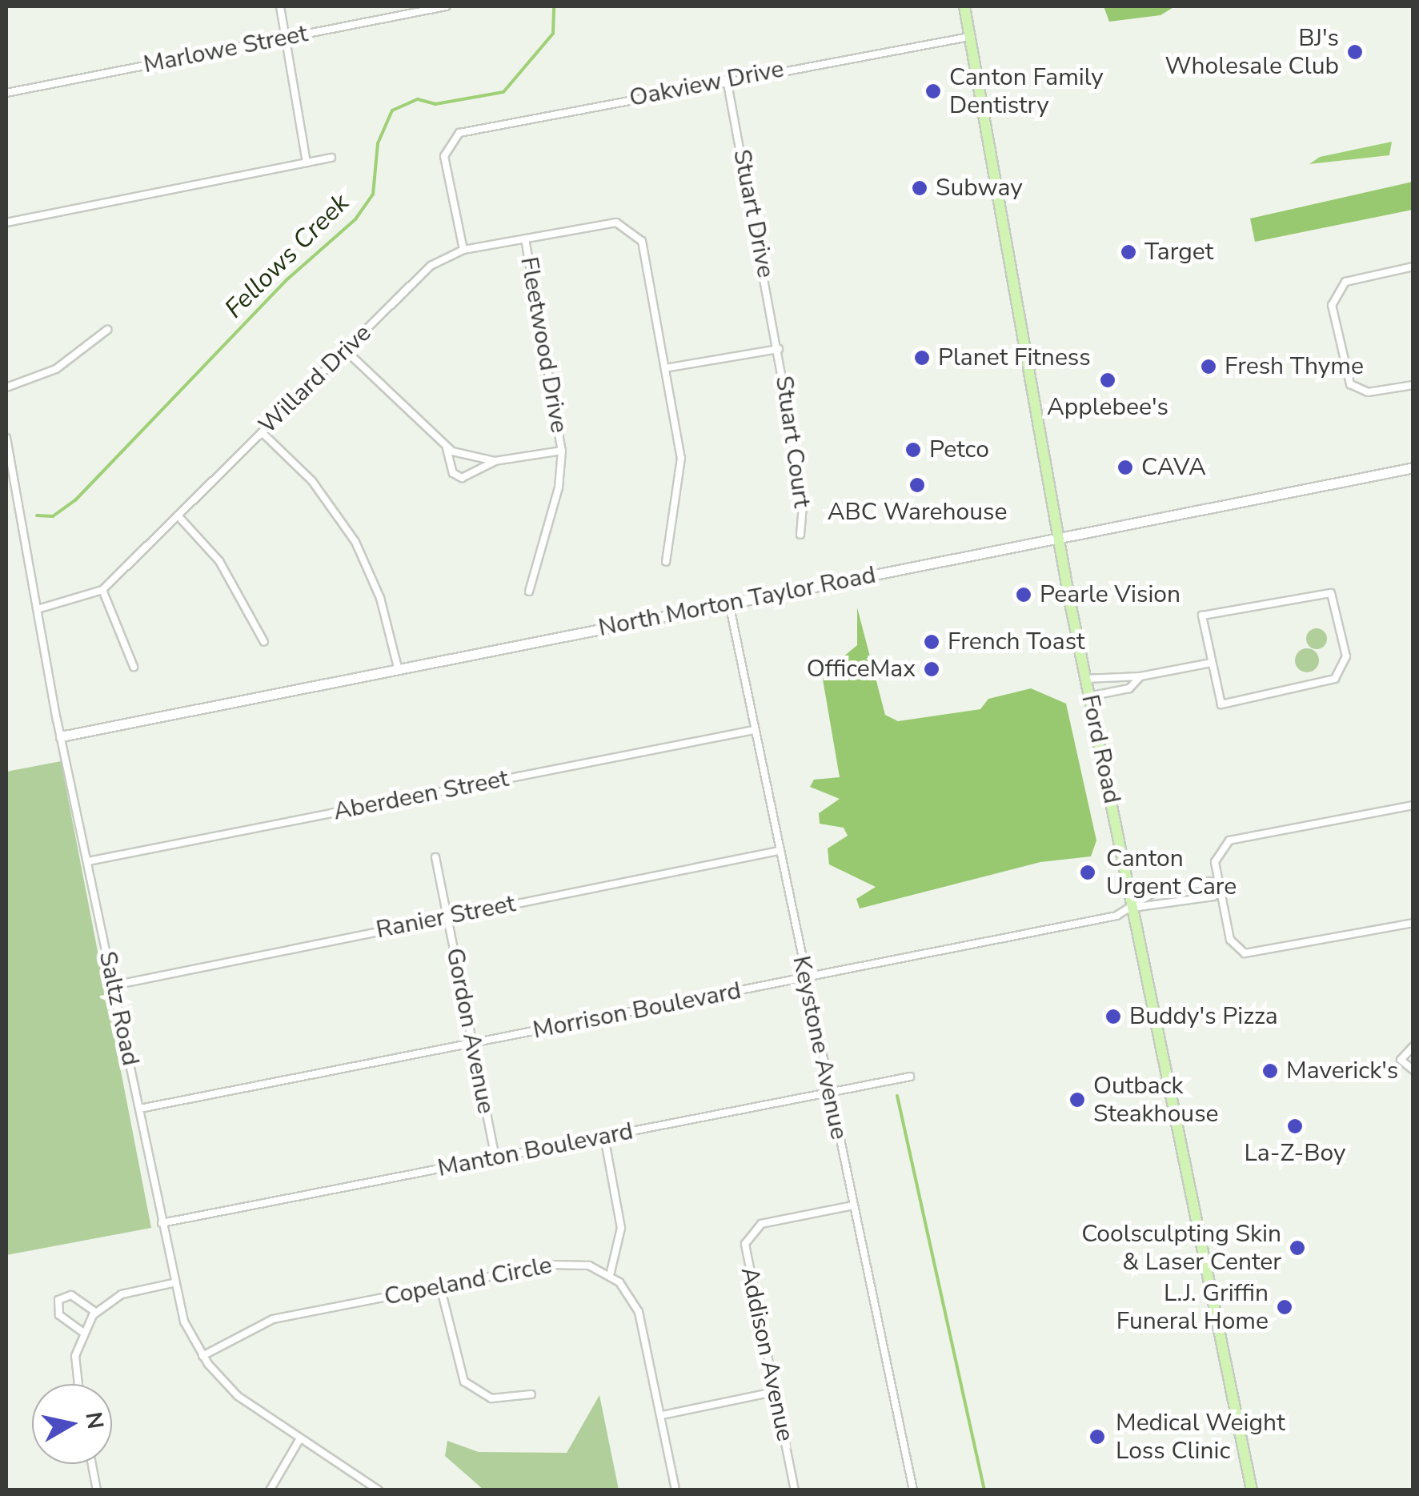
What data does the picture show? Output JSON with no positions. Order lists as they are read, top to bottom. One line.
{"streets":{"main road":["Ford Road"],"street":["Marlowe Street","Oakview Drive","Stuart Drive","Fleetwood Drive","Willard Drive","Stuart Court","North Morton Taylor Road","Aberdeen Street","Ranier Street","Saltz Road","Morrison Boulevard","Gordon Avenue","Keystone Avenue","Manton Boulevard","Copeland Circle","Addison Avenue"]},"crossings":[["Oakview Drive","Stuart Drive"],["Oakview Drive","Willard Drive"],["Oakview Drive","Ford Road"],["Stuart Drive","Stuart Court"],["Fleetwood Drive","Willard Drive"],["Willard Drive","Saltz Road"],["North Morton Taylor Road","Ford Road"],["North Morton Taylor Road","Saltz Road"],["North Morton Taylor Road","Keystone Avenue"],["Ford Road","Morrison Boulevard"],["Aberdeen Street","Saltz Road"],["Aberdeen Street","Keystone Avenue"],["Ranier Street","Saltz Road"],["Ranier Street","Gordon Avenue"],["Ranier Street","Keystone Avenue"],["Saltz Road","Morrison Boulevard"],["Saltz Road","Manton Boulevard"],["Saltz Road","Copeland Circle"],["Morrison Boulevard","Gordon Avenue"],["Morrison Boulevard","Keystone Avenue"],["Gordon Avenue","Manton Boulevard"],["Keystone Avenue","Manton Boulevard"],["Keystone Avenue","Addison Avenue"]],"water":["Fellows Creek"],"places":["BJ's Wholesale Club","Canton Family Dentistry","Subway","Target","Planet Fitness","Fresh Thyme","Applebee's","Petco","CAVA","ABC Warehouse","Pearle Vision","French Toast","OfficeMax","Canton Urgent Care","Buddy's Pizza","Maverick's","Outback Steakhouse","La-Z-Boy","Coolsculpting Skin & Laser Center","L.J. Griffin Funeral Home","Medical Weight Loss Clinic"],"north":"right"}
